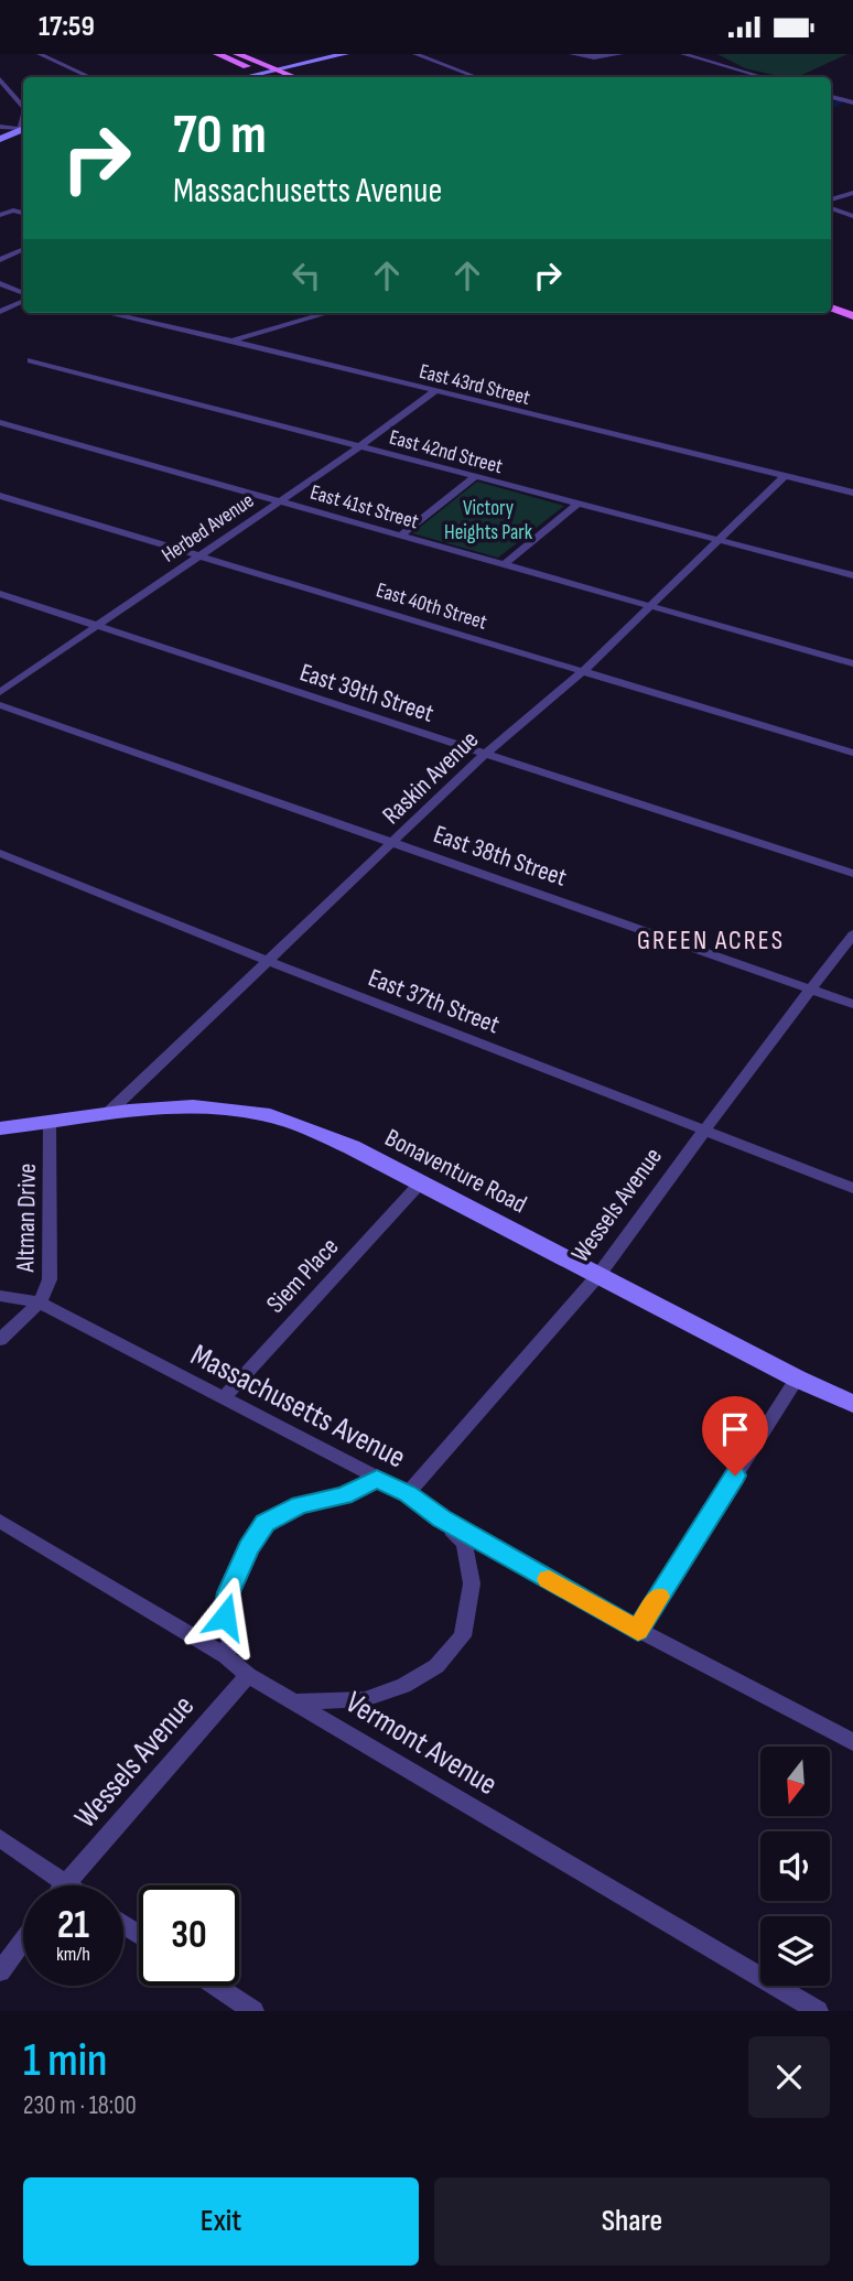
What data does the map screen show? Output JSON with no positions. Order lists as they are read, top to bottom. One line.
{"streets":{"street":["East 43rd Street","East 42nd Street","East 41st Street","Herbed Avenue","East 40th Street","East 39th Street","Raskin Avenue","East 38th Street","East 37th Street","Bonaventure Road","Wessels Avenue","Altman Drive","Siem Place","Massachusetts Avenue","Vermont Avenue"]},"crossings":[["East 43rd Street","Herbed Avenue"],["East 43rd Street","Raskin Avenue"],["East 42nd Street","Herbed Avenue"],["East 42nd Street","Raskin Avenue"],["East 41st Street","Herbed Avenue"],["East 41st Street","Raskin Avenue"],["Herbed Avenue","East 40th Street"],["Herbed Avenue","East 39th Street"],["East 40th Street","Raskin Avenue"],["East 39th Street","Raskin Avenue"],["Raskin Avenue","East 38th Street"],["Raskin Avenue","East 37th Street"],["Raskin Avenue","Bonaventure Road"],["East 38th Street","Wessels Avenue"],["East 37th Street","Wessels Avenue"],["Bonaventure Road","Wessels Avenue"],["Bonaventure Road","Altman Drive"],["Bonaventure Road","Siem Place"],["Wessels Avenue","Massachusetts Avenue"],["Wessels Avenue","Vermont Avenue"],["Altman Drive","Massachusetts Avenue"],["Siem Place","Massachusetts Avenue"],["Massachusetts Avenue","Vermont Avenue"]],"districts":["GREEN ACRES"],"parks":["Victory Heights Park"],"north":"bottom","page":{"status":"17:59","turn":["70 m","Massachusetts Avenue"],"speed":"21 km/h","limit":"30","heading":["1 min","230 m · 18:00"],"buttons":["Exit","Share"]}}
